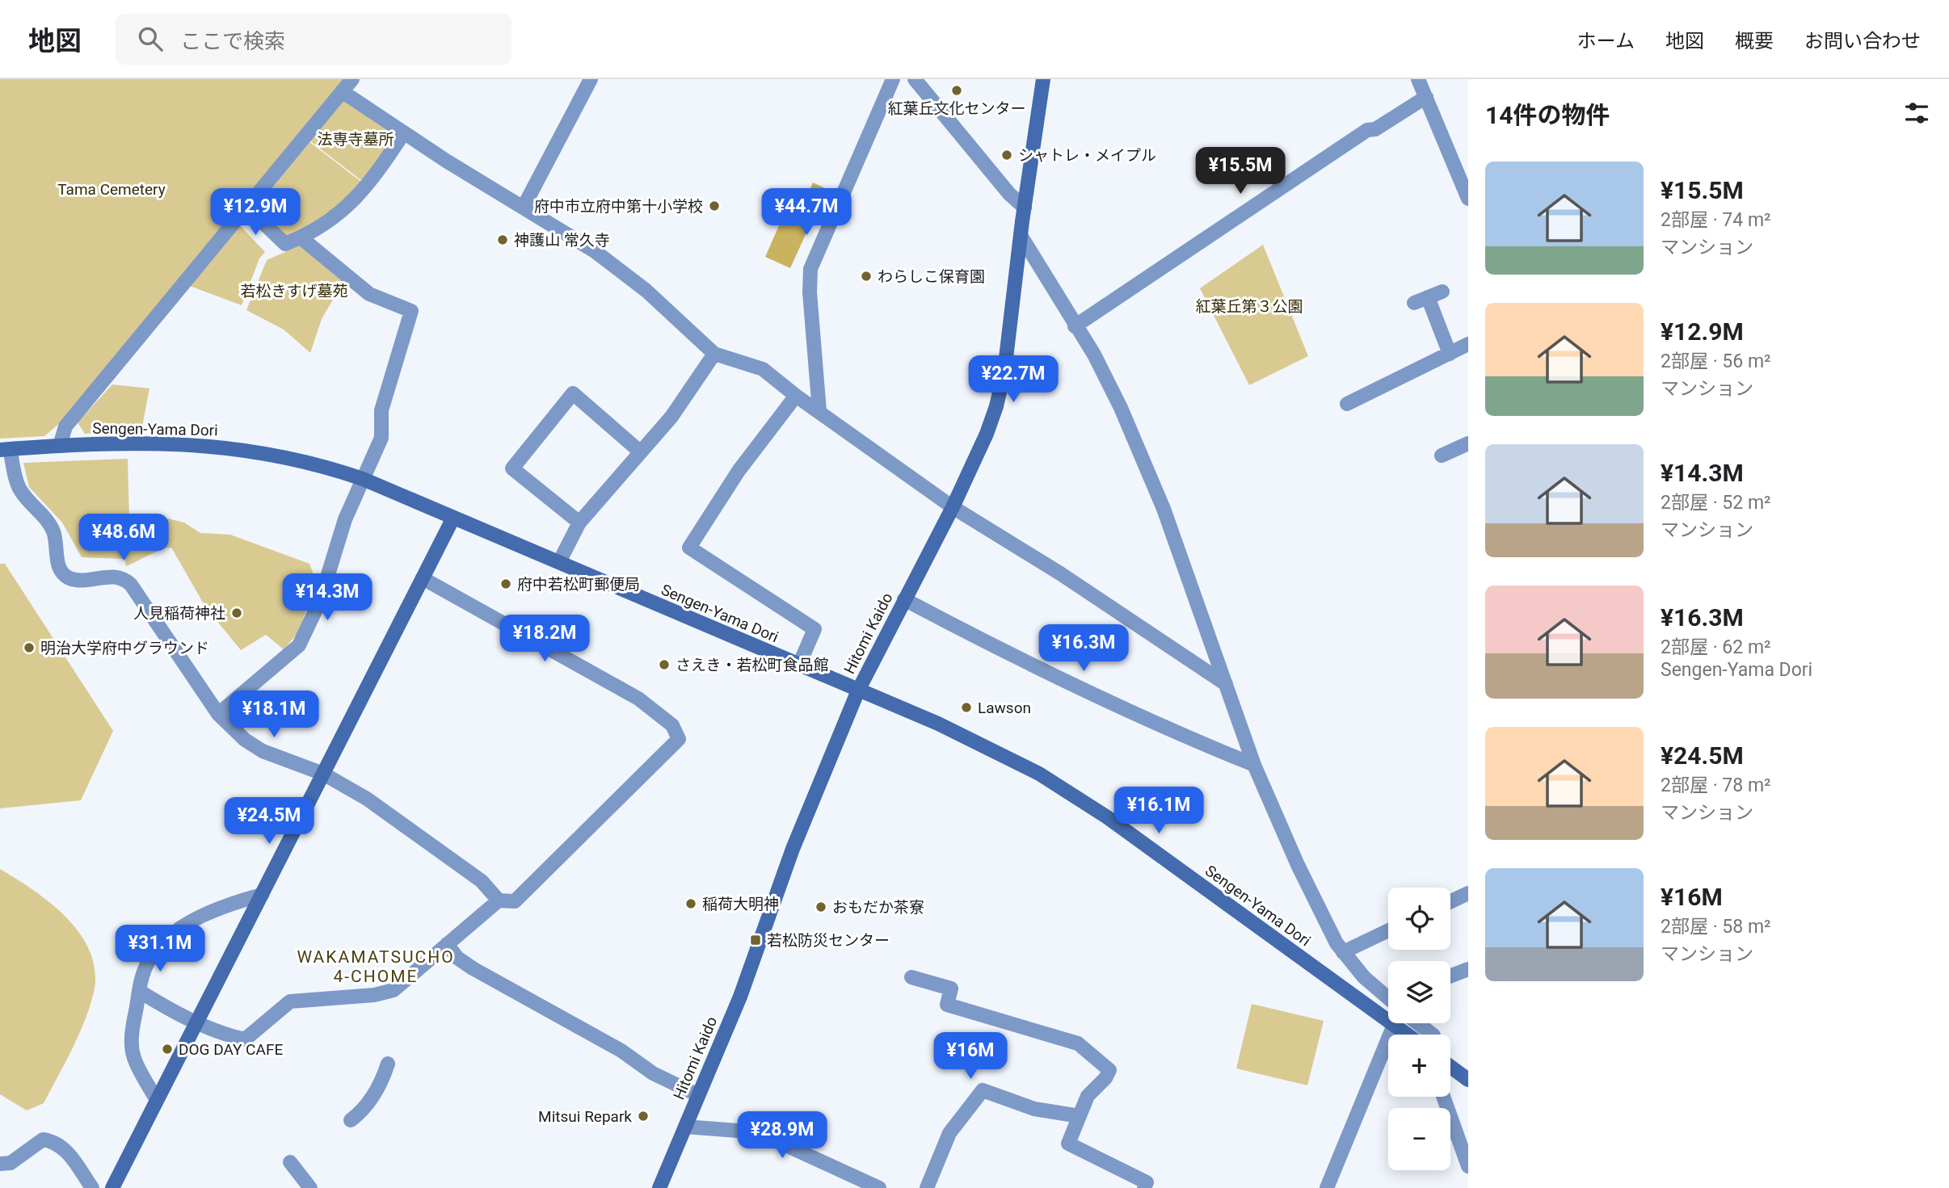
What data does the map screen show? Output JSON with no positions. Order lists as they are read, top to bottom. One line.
{"streets":{"main road":["Sengen-Yama Dori","Hitomi Kaido"]},"crossings":[["Sengen-Yama Dori","Hitomi Kaido"]],"districts":["WAKAMATSUCHO 4-CHOME"],"parks":["法専寺墓所","Tama Cemetery","若松きすげ墓苑","紅葉丘第３公園"],"places":{"other":["紅葉丘文化センター","シャトレ・メイプル","府中市立府中第十小学校","神護山 常久寺","わらしこ保育園","府中若松町郵便局","人見稲荷神社","明治大学府中グラウンド","さえき・若松町食品館","Lawson","稲荷大明神","おもだか茶寮","DOG DAY CAFE","Mitsui Repark"],"transit":["若松防災センター"]},"page":{"header":"地図","search":"ここで検索","nav":["ホーム","地図","概要","お問い合わせ"],"heading":"14件の物件","price":["¥15.5M","¥12.9M","¥44.7M","¥22.7M","¥48.6M","¥14.3M","¥18.2M","¥16.3M","¥18.1M","¥16.1M","¥24.5M","¥31.1M","¥16M","¥28.9M"],"list":[{"name":"¥15.5M","note":"2部屋 · 74 m² · マンション"},{"name":"¥12.9M","note":"2部屋 · 56 m² · マンション"},{"name":"¥14.3M","note":"2部屋 · 52 m² · マンション"},{"name":"¥16.3M","note":"2部屋 · 62 m² · Sengen-Yama Dori"},{"name":"¥24.5M","note":"2部屋 · 78 m² · マンション"},{"name":"¥16M","note":"2部屋 · 58 m² · マンション"}],"map_buttons":["+","−"]}}
